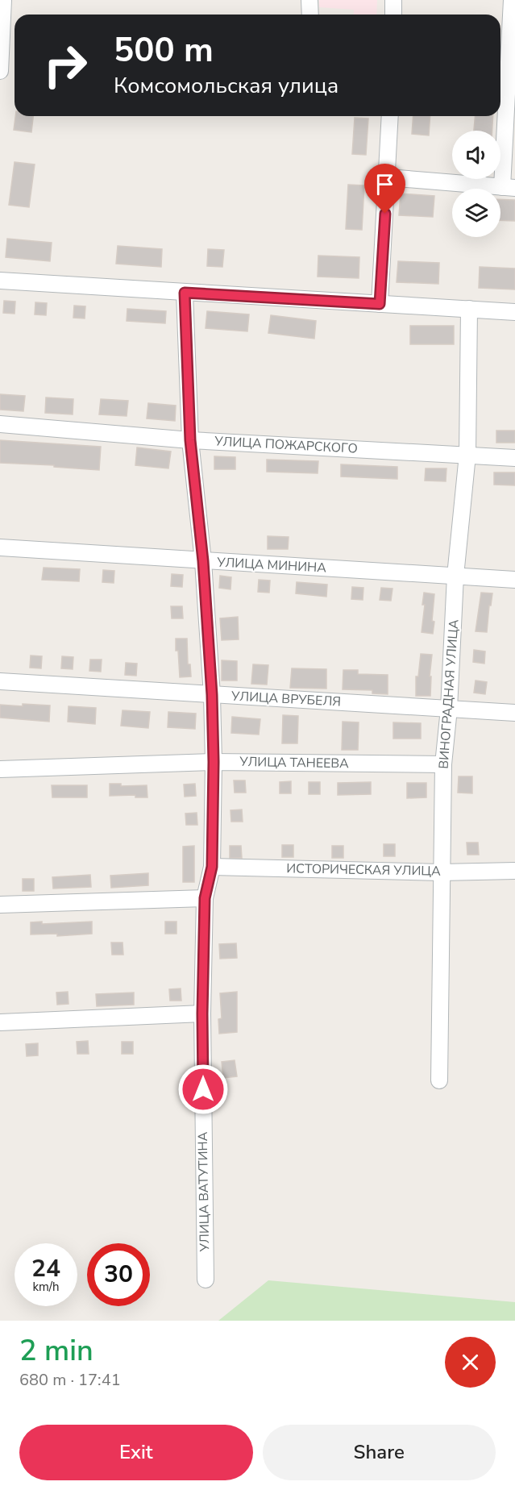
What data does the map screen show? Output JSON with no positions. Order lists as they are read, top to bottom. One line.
{"streets":{"street":["УЛИЦА ПОЖАРСКОГО","УЛИЦА МИНИНА","ВИНОГРАДНАЯ УЛИЦА","УЛИЦА ВРУБЕЛЯ","УЛИЦА ТАНЕЕВА","ИСТОРИЧЕСКАЯ УЛИЦА","УЛИЦА ВАТУТИНА"]},"crossings":[["УЛИЦА ПОЖАРСКОГО","ВИНОГРАДНАЯ УЛИЦА"],["УЛИЦА ПОЖАРСКОГО","УЛИЦА ВАТУТИНА"],["УЛИЦА МИНИНА","ВИНОГРАДНАЯ УЛИЦА"],["УЛИЦА МИНИНА","УЛИЦА ВАТУТИНА"],["ВИНОГРАДНАЯ УЛИЦА","УЛИЦА ВРУБЕЛЯ"],["ВИНОГРАДНАЯ УЛИЦА","УЛИЦА ТАНЕЕВА"],["ВИНОГРАДНАЯ УЛИЦА","ИСТОРИЧЕСКАЯ УЛИЦА"],["УЛИЦА ВРУБЕЛЯ","УЛИЦА ВАТУТИНА"],["УЛИЦА ТАНЕЕВА","УЛИЦА ВАТУТИНА"],["ИСТОРИЧЕСКАЯ УЛИЦА","УЛИЦА ВАТУТИНА"]],"page":{"turn":["500 m","Комсомольская улица"],"speed":"24 km/h","limit":"30","heading":["2 min","680 m · 17:41"],"buttons":["Exit","Share"]}}
